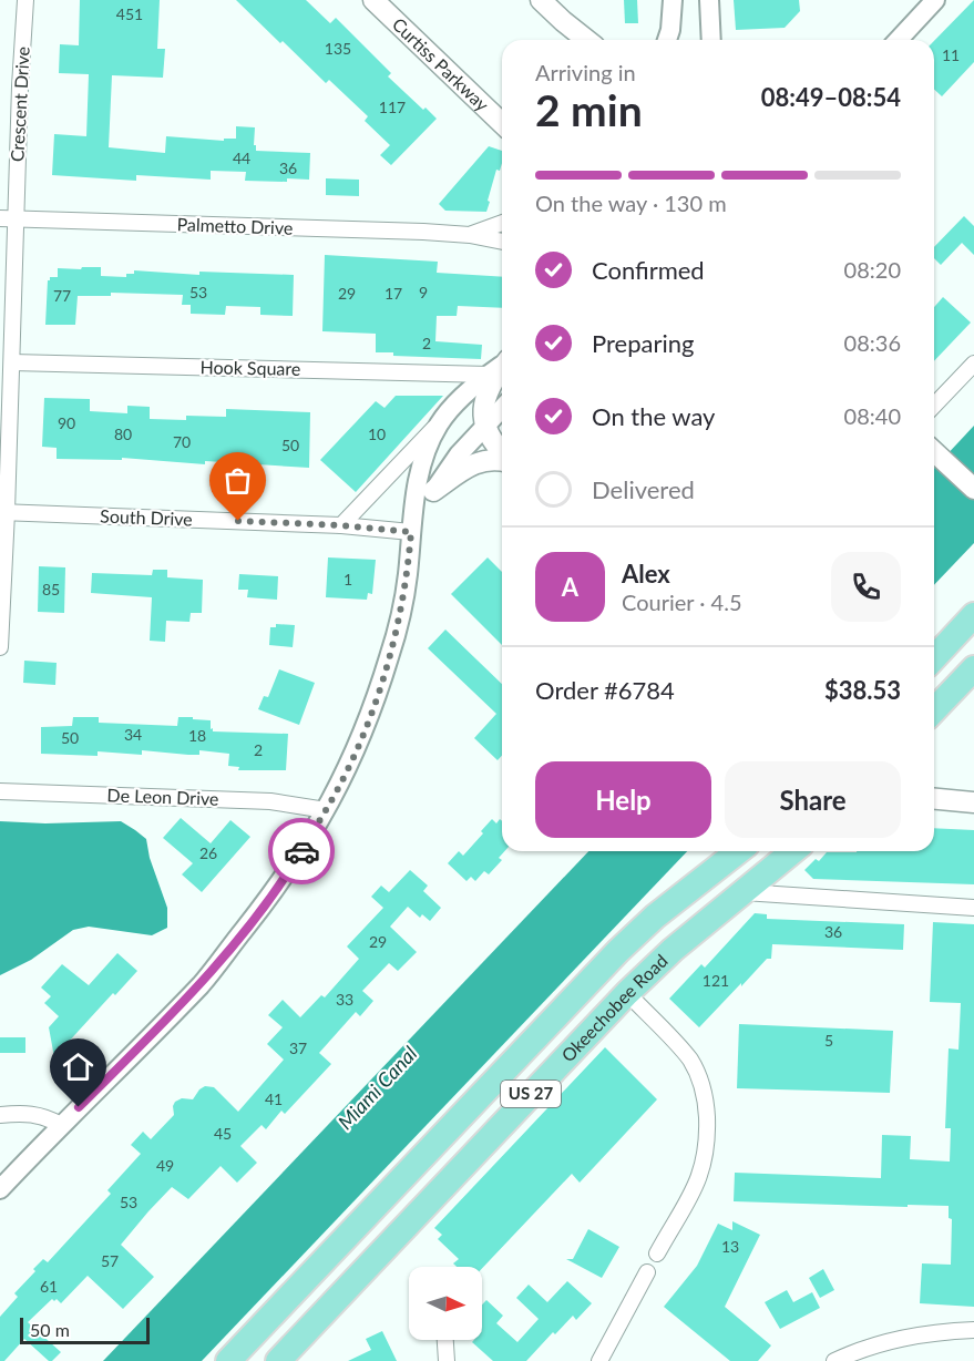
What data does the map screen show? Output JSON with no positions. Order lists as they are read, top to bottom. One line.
{"streets":{"highway":["Okeechobee Road","US 27"],"main road":["Curtiss Parkway"],"street":["Crescent Drive","Palmetto Drive","Hook Square","South Drive","De Leon Drive"]},"crossings":[["Crescent Drive","Palmetto Drive"],["Crescent Drive","Hook Square"],["Crescent Drive","South Drive"]],"water":["Miami Canal"],"house_numbers":["451","135","11","117","44","36","53","9","29","17","77","2","90","80","10","70","50","1","85","34","18","50","2","26","36","29","121","33","5","37","41","45","49","53","13","57","61"],"scale_bar":"50 m","north":"right","page":{"heading":["2 min","Arriving in","08:49–08:54"],"panel":["Alex","Courier · 4.5","Order #6784","$38.53"],"bar":"On the way · 130 m","list":[["Confirmed","08:20"],["Preparing","08:36"],["On the way","08:40"],"Delivered"],"round":"A","buttons":["Help","Share"],"scale":"50 m"}}
